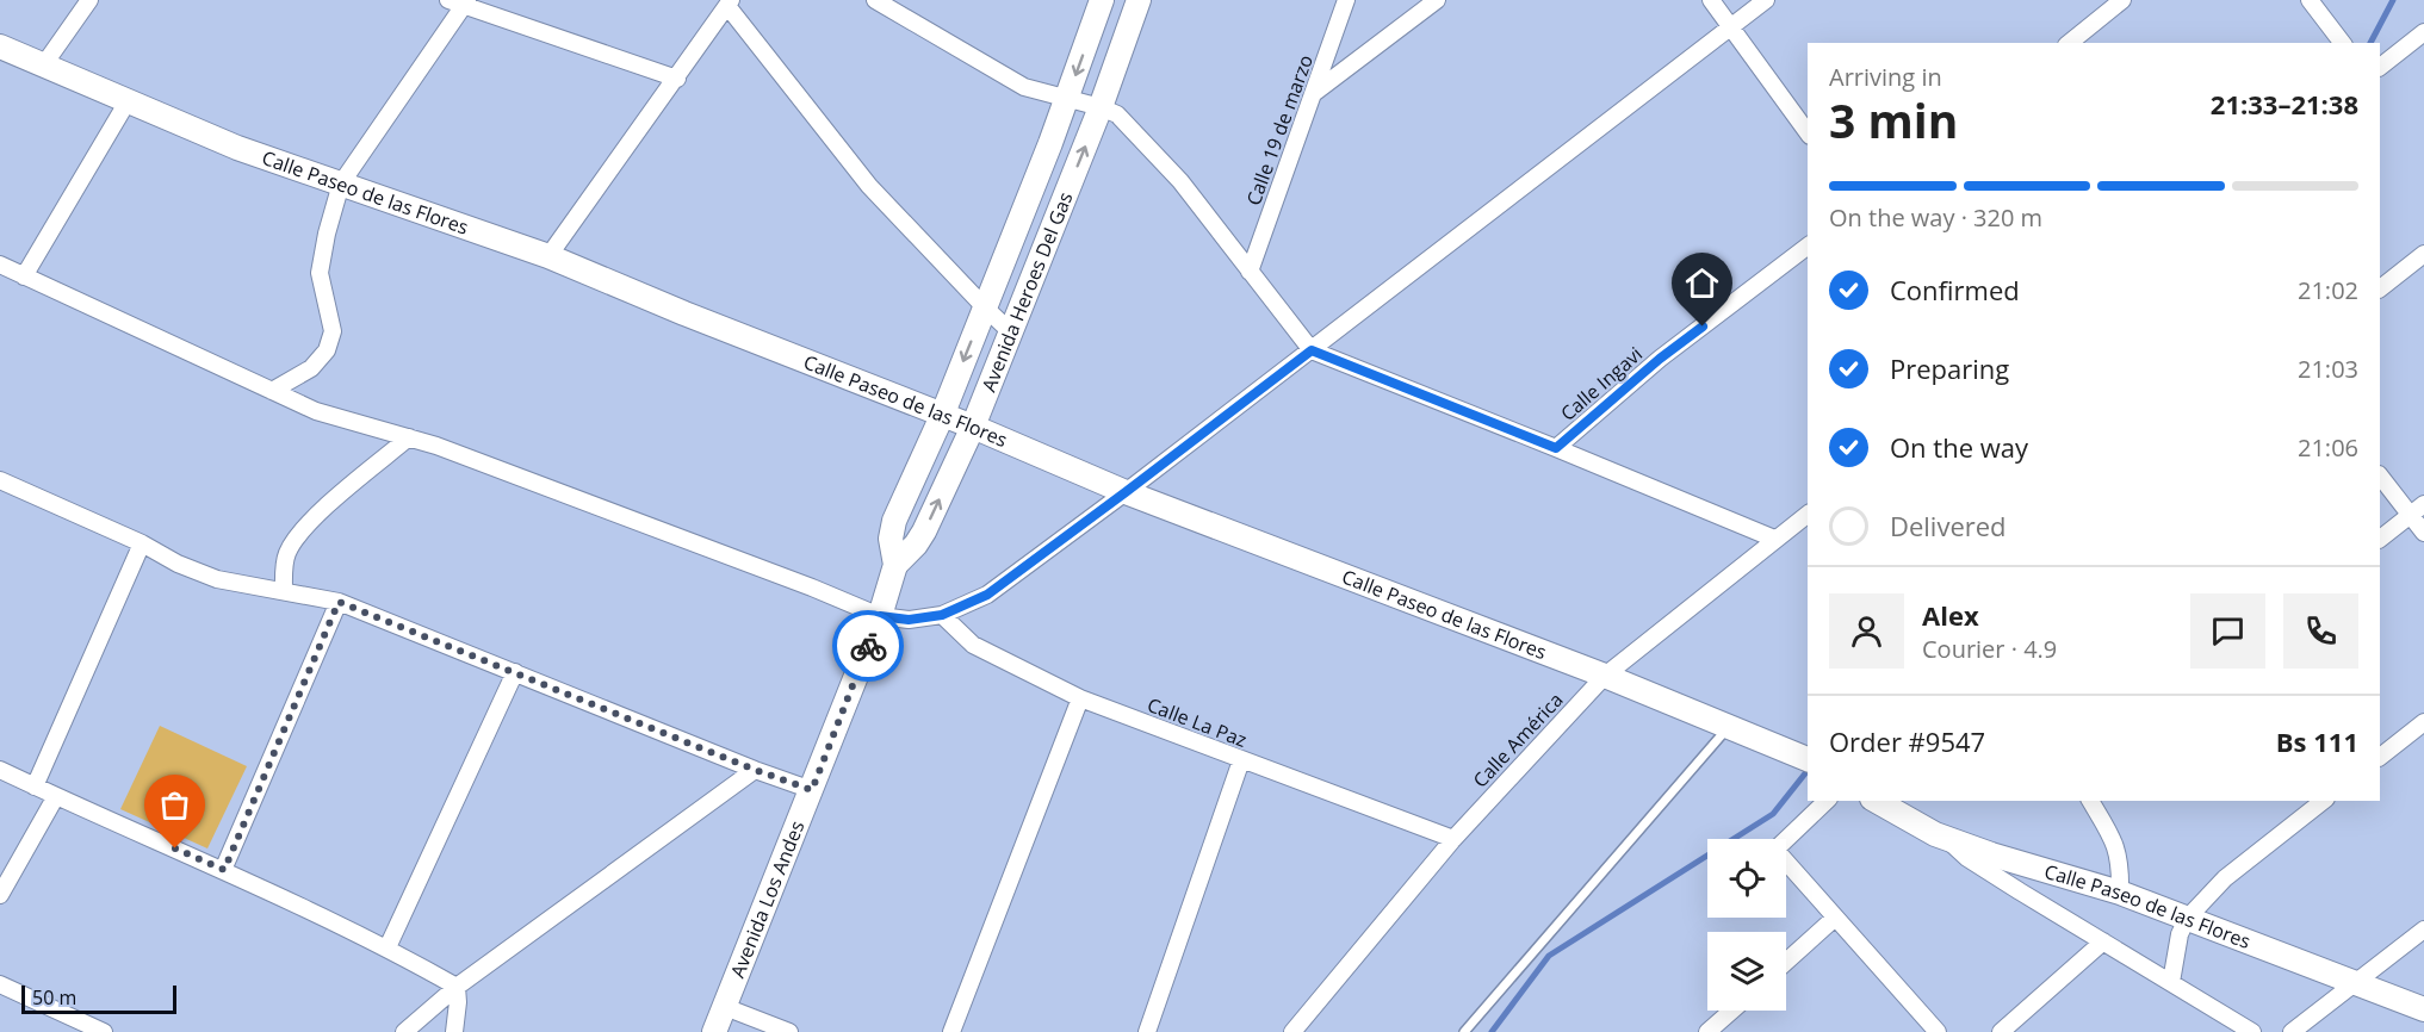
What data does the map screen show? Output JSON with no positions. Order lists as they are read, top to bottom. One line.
{"streets":{"street":["Calle 19 de marzo","Calle Paseo de las Flores","Avenida Heroes Del Gas","Calle Ingavi","Calle La Paz","Calle América","Avenida Los Andes"]},"crossings":[["Calle Paseo de las Flores","Avenida Heroes Del Gas"],["Calle Paseo de las Flores","Calle América"],["Avenida Heroes Del Gas","Avenida Los Andes"],["Calle La Paz","Calle América"]],"scale_bar":"50 m","page":{"heading":["3 min","Arriving in","21:33–21:38"],"panel":["Alex","Courier · 4.9","Order #9547","Bs 111"],"bar":"On the way · 320 m","list":[["Confirmed","21:02"],["Preparing","21:03"],["On the way","21:06"],"Delivered"],"scale":"50 m"}}
